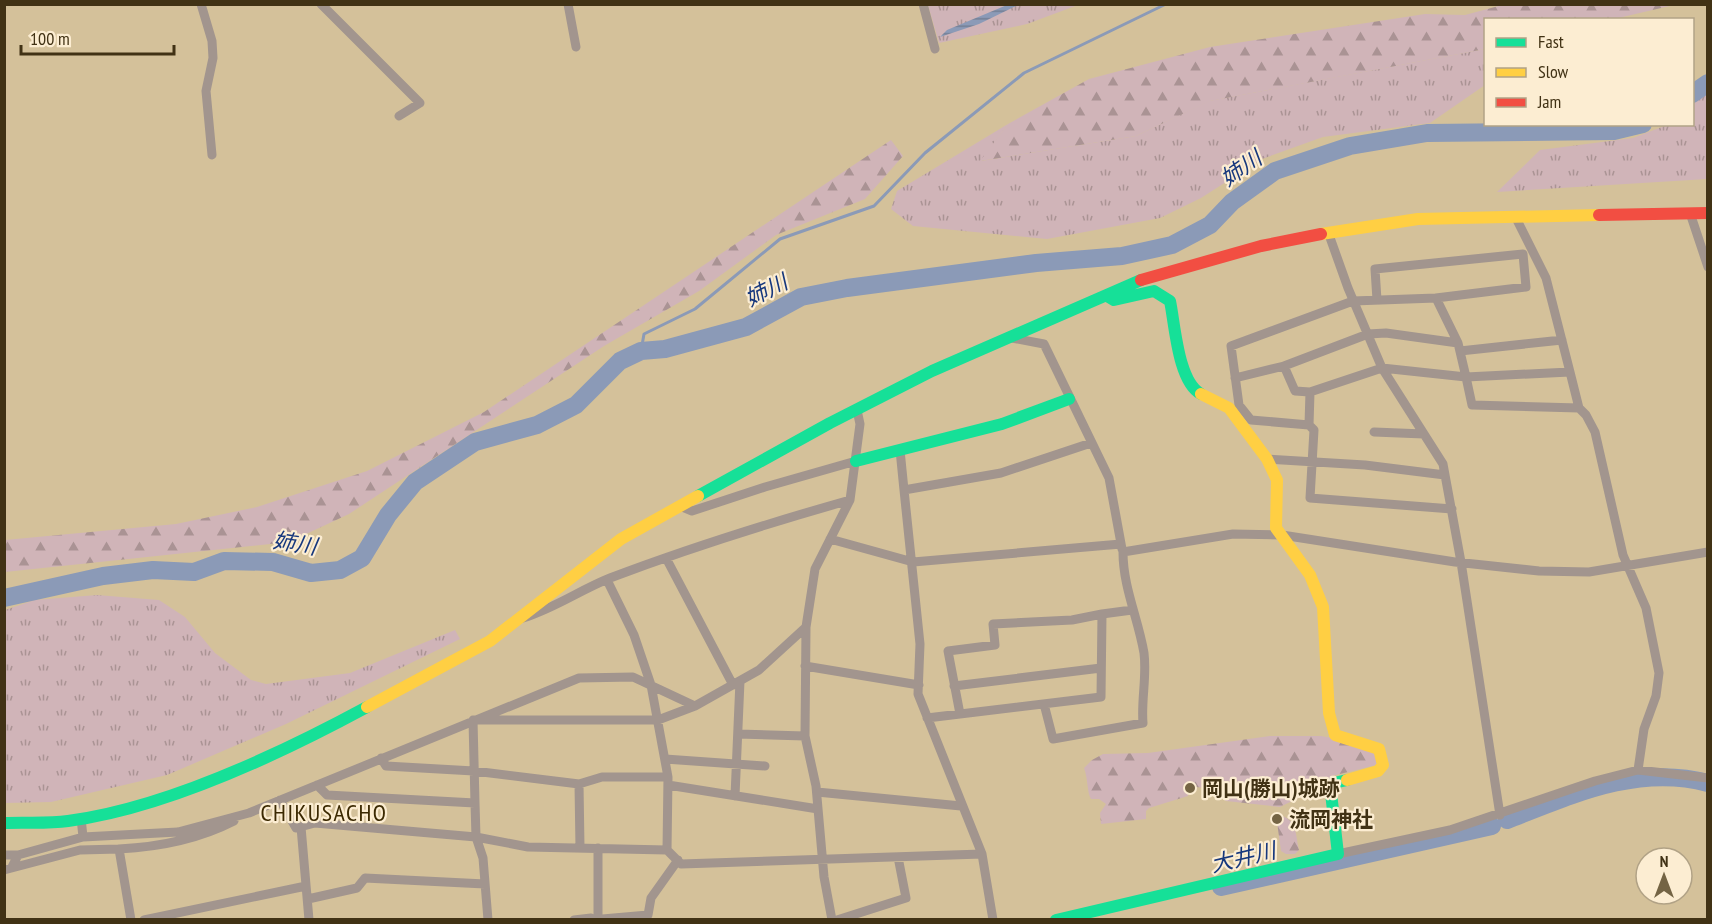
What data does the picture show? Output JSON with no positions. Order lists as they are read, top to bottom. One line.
{"districts":["CHIKUSACHO"],"water":["姉川","大井川"],"places":["岡山(勝山)城跡","流岡神社"],"legend":["Fast","Slow","Jam"],"scale_bar":"100 m","north":"top"}
